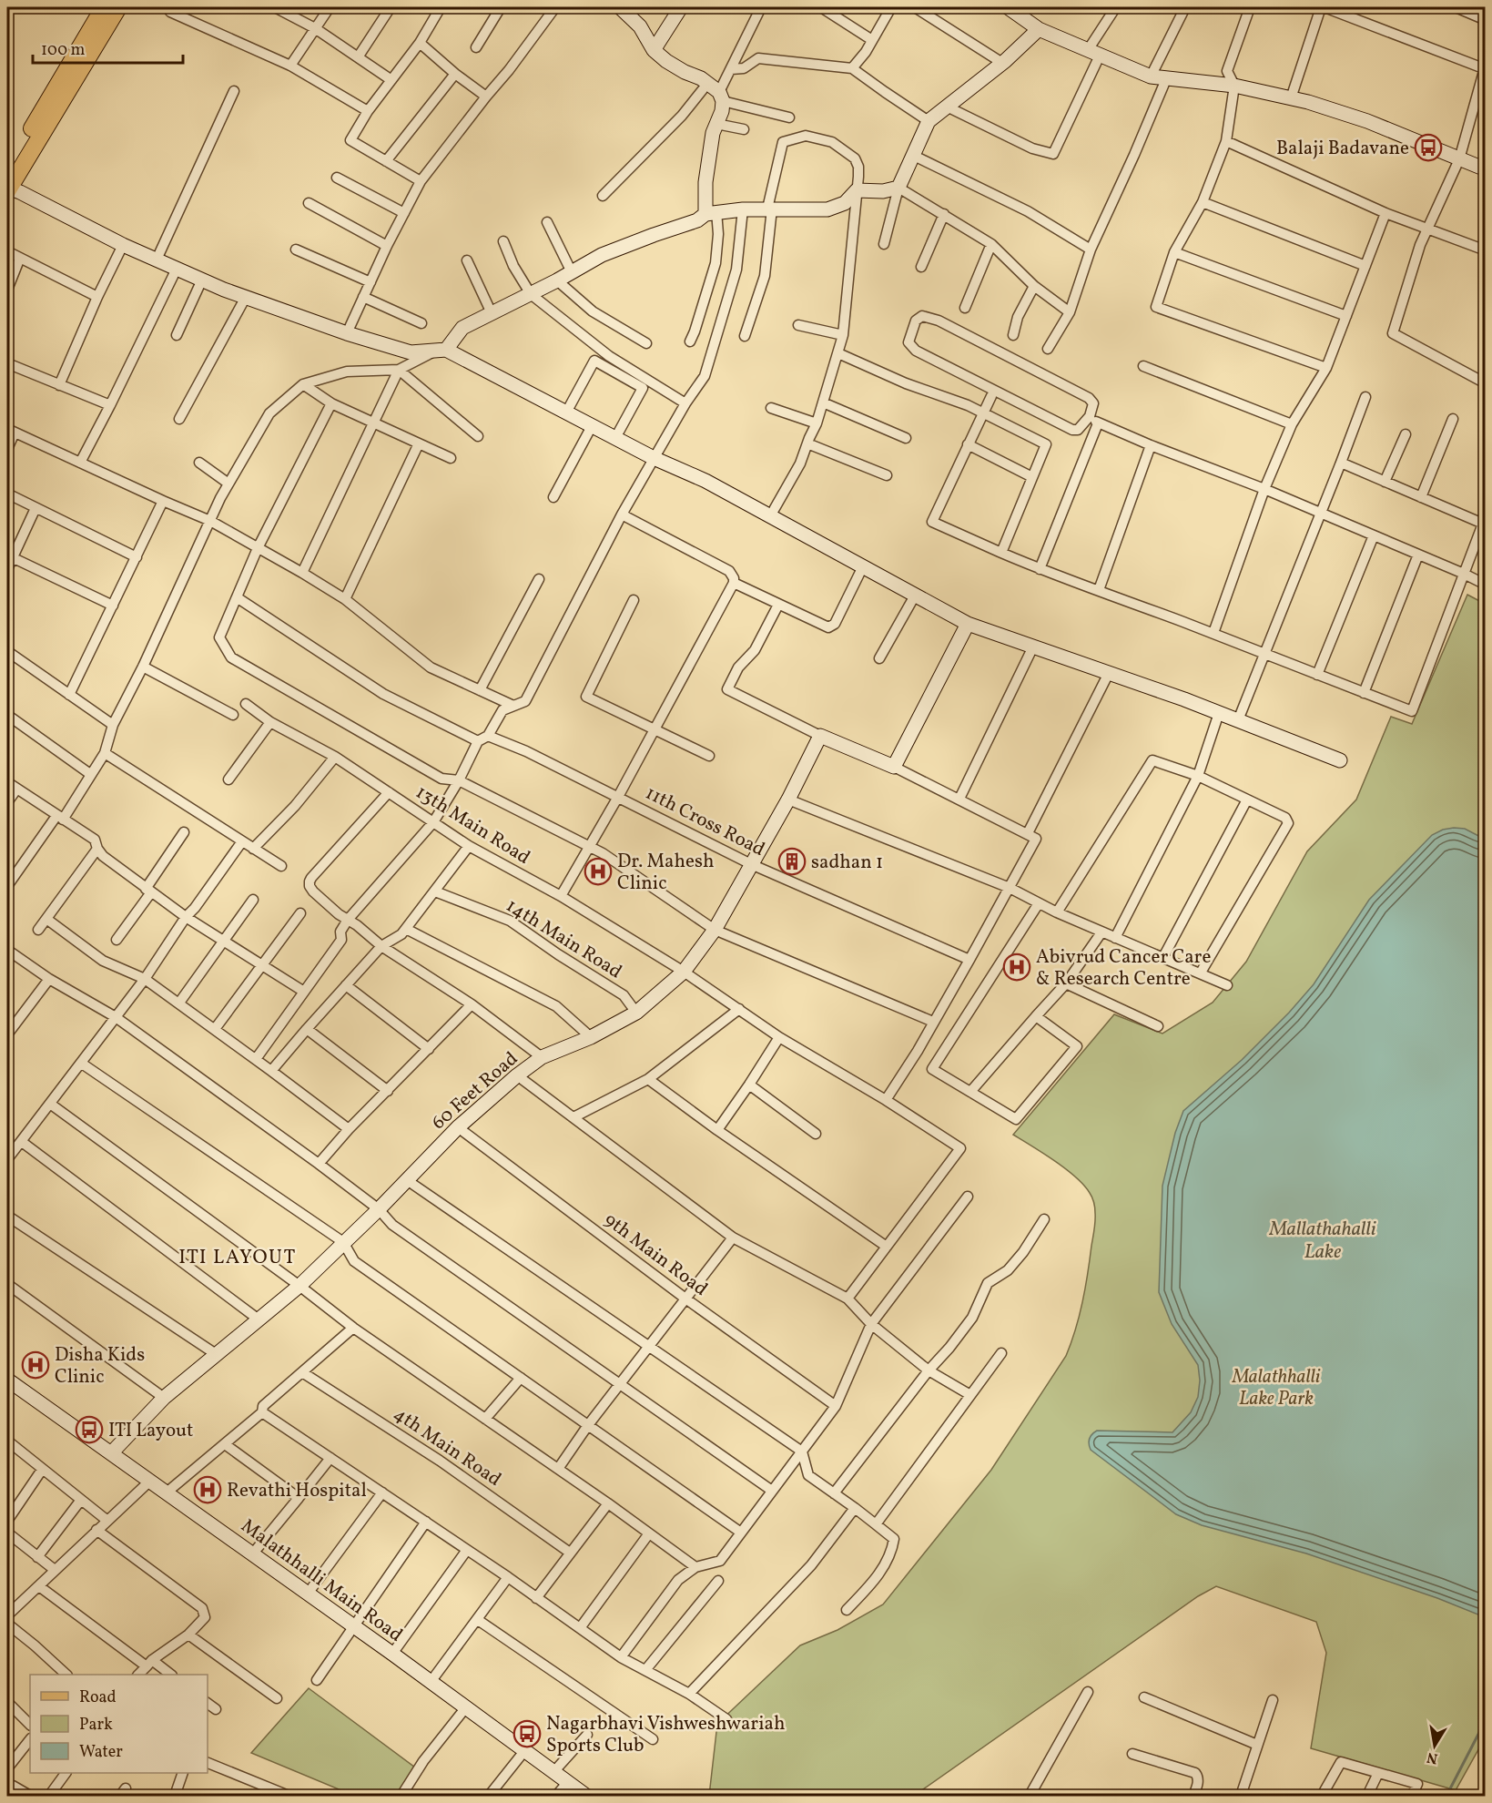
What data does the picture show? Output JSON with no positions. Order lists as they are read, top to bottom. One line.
{"streets":{"street":["11th Cross Road","13th Main Road","14th Main Road","60 Feet Road","9th Main Road","4th Main Road","Malathhalli Main Road"]},"crossings":[["11th Cross Road","60 Feet Road"],["13th Main Road","60 Feet Road"],["14th Main Road","60 Feet Road"],["60 Feet Road","9th Main Road"],["60 Feet Road","Malathhalli Main Road"]],"districts":["ITI LAYOUT"],"water":["Mallathahalli Lake"],"parks":["Malathhalli Lake Park"],"places":{"bus stop":["Balaji Badavane","ITI Layout","Nagarbhavi Vishweshwariah Sports Club"],"building":["sadhan 1"],"hospital":["Dr. Mahesh Clinic","Abivrud Cancer Care & Research Centre","Disha Kids Clinic","Revathi Hospital"]},"legend":["Road","Park","Water"],"scale_bar":"100 m","north":"bottom"}
